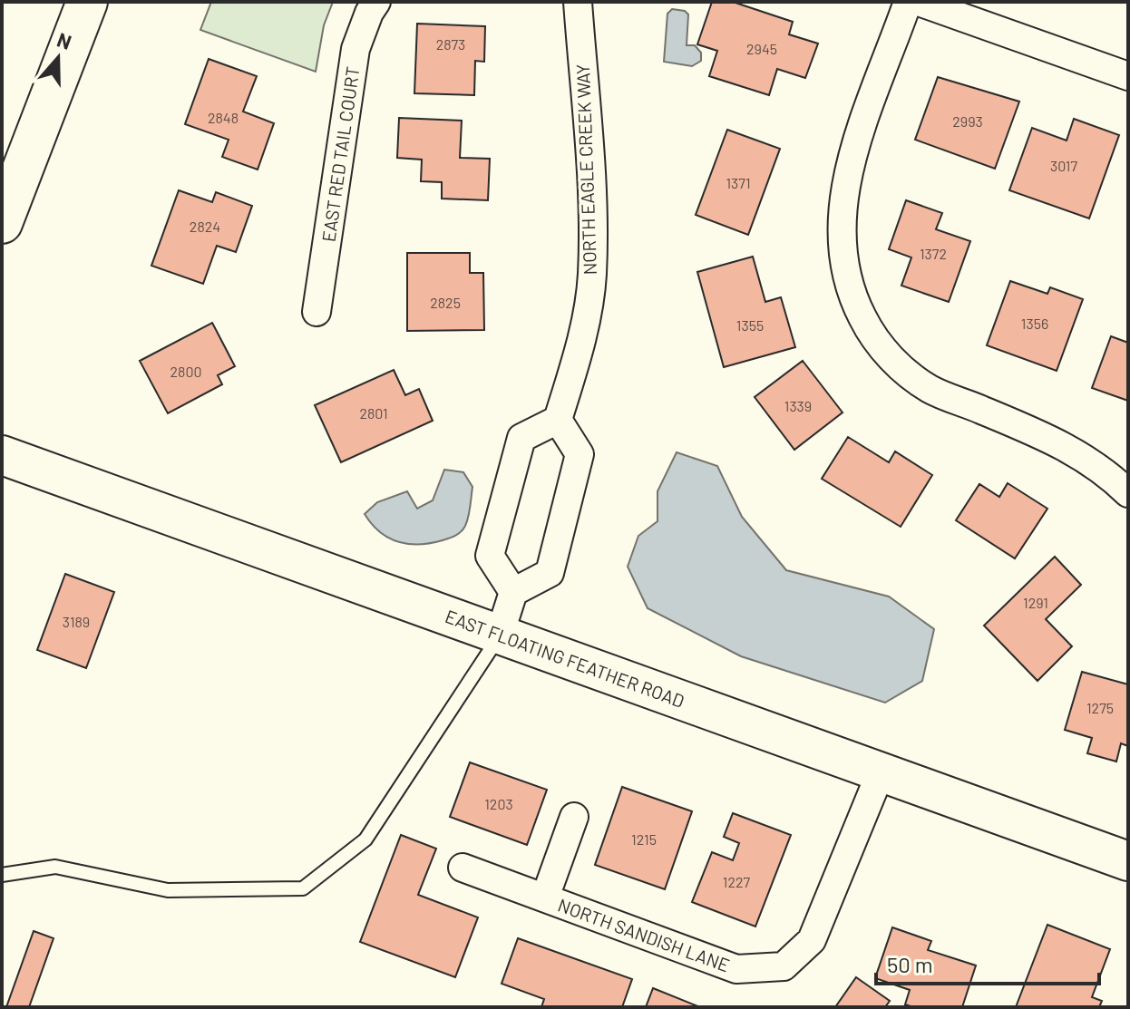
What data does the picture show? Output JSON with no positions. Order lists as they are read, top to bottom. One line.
{"streets":{"street":["EAST RED TAIL COURT","NORTH EAGLE CREEK WAY","EAST FLOATING FEATHER ROAD","NORTH SANDISH LANE"]},"crossings":[["EAST FLOATING FEATHER ROAD","NORTH SANDISH LANE"]],"house_numbers":["2873","2945","2848","2993","3017","1371","2824","1372","2825","1356","1355","2800","1339","2801","1291","3189","1275","1203","1215","1227"],"scale_bar":"50 m","north":"top"}
